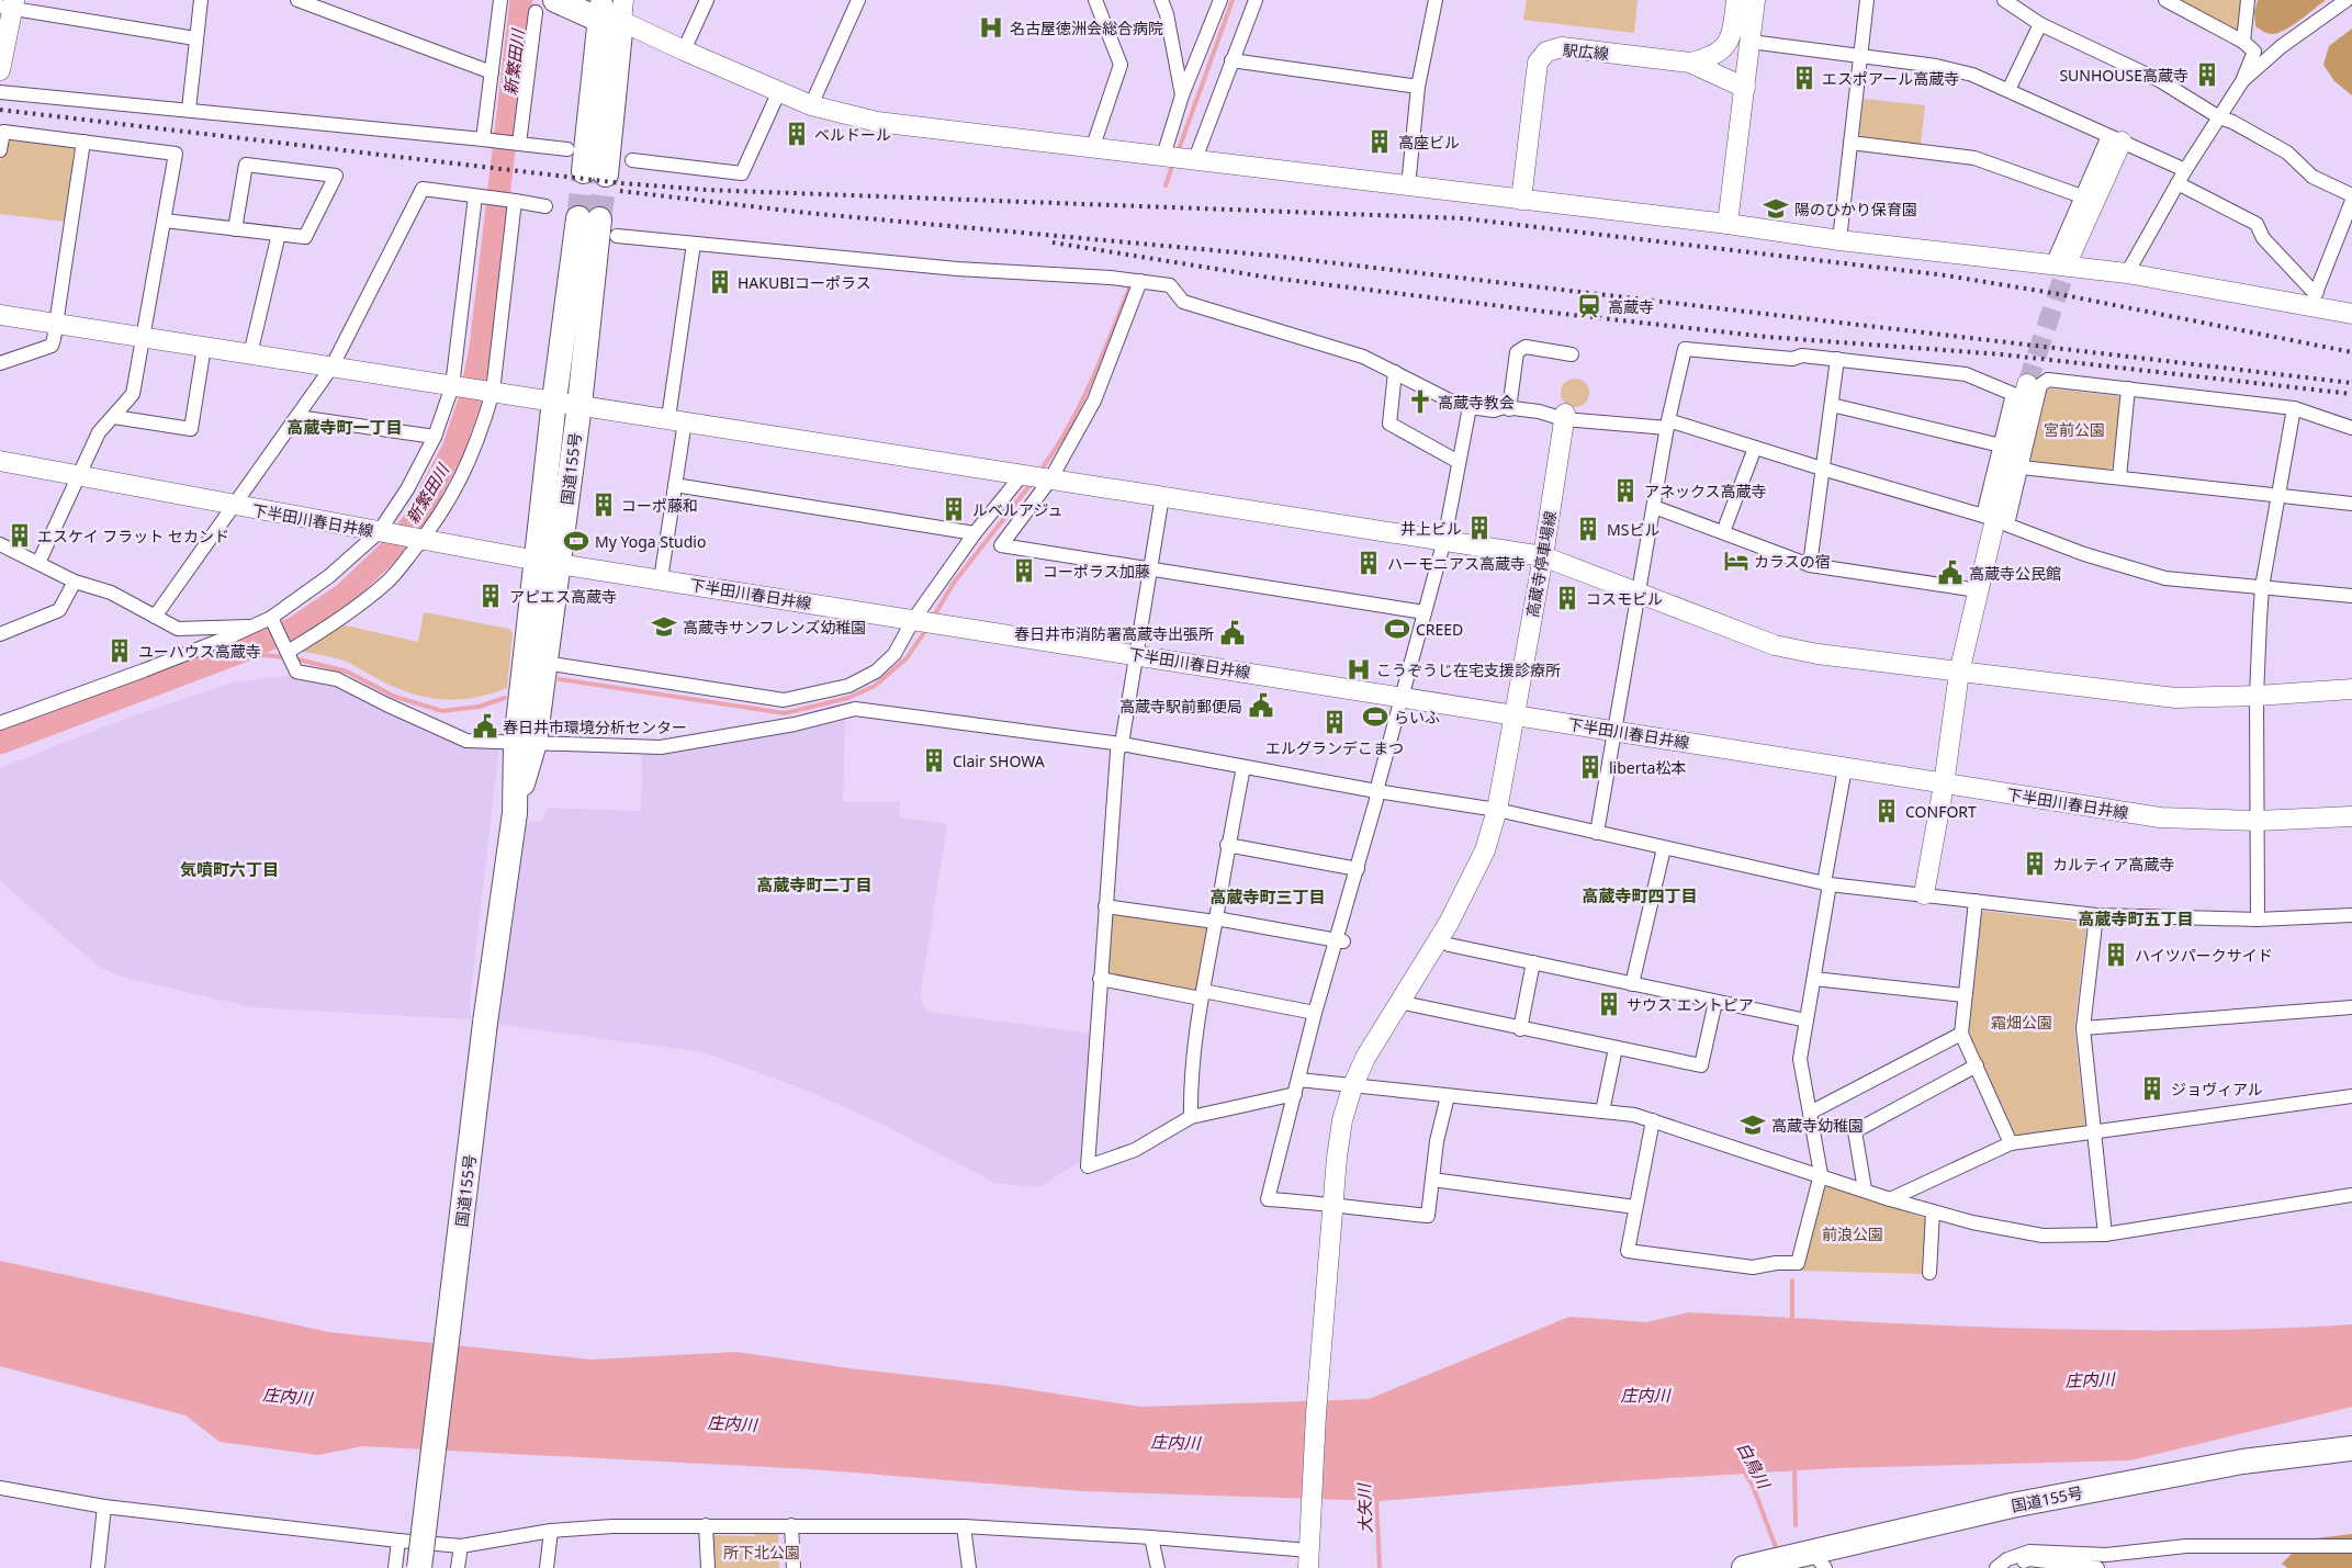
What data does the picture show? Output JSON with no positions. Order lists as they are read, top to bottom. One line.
{"streets":{"highway":["国道155号"],"street":["駅広線","下半田川春日井線","高蔵寺停車場線"]},"crossings":[["国道155号","下半田川春日井線"],["下半田川春日井線","高蔵寺停車場線"]],"districts":["高蔵寺町一丁目","気噴町六丁目","高蔵寺町二丁目","高蔵寺町四丁目","高蔵寺町三丁目","高蔵寺町五丁目"],"water":["新繁田川","庄内川","白鳥川","大矢川"],"parks":["宮前公園","霜畑公園","前浪公園","所下北公園"],"places":{"hospital":["名古屋徳洲会総合病院","こうぞうじ在宅支援診療所"],"building":["SUNHOUSE高蔵寺","エスポアール高蔵寺","ベルドール","高座ビル","HAKUBIコーポラス","アネックス高蔵寺","コーポ藤和","ルベルアジュ","井上ビル","MSビル","エスケイ フラット セカンド","ハーモニアス高蔵寺","コーポラス加藤","アピエス高蔵寺","コスモビル","ユーハウス高蔵寺","エルグランデこまつ","Clair SHOWA","liberta松本","CONFORT","カルティア高蔵寺","ハイツパークサイド","サウス エントピア","ジョヴィアル"],"school or university":["陽のひかり保育園","高蔵寺サンフレンズ幼稚園","高蔵寺幼稚園"],"station":["高蔵寺"],"church":["高蔵寺教会"],"sports":["My Yoga Studio","CREED","らいふ"],"hotel":["カラスの宿"],"public building":["高蔵寺公民館","春日井市消防署高蔵寺出張所","高蔵寺駅前郵便局","春日井市環境分析センター"]}}
